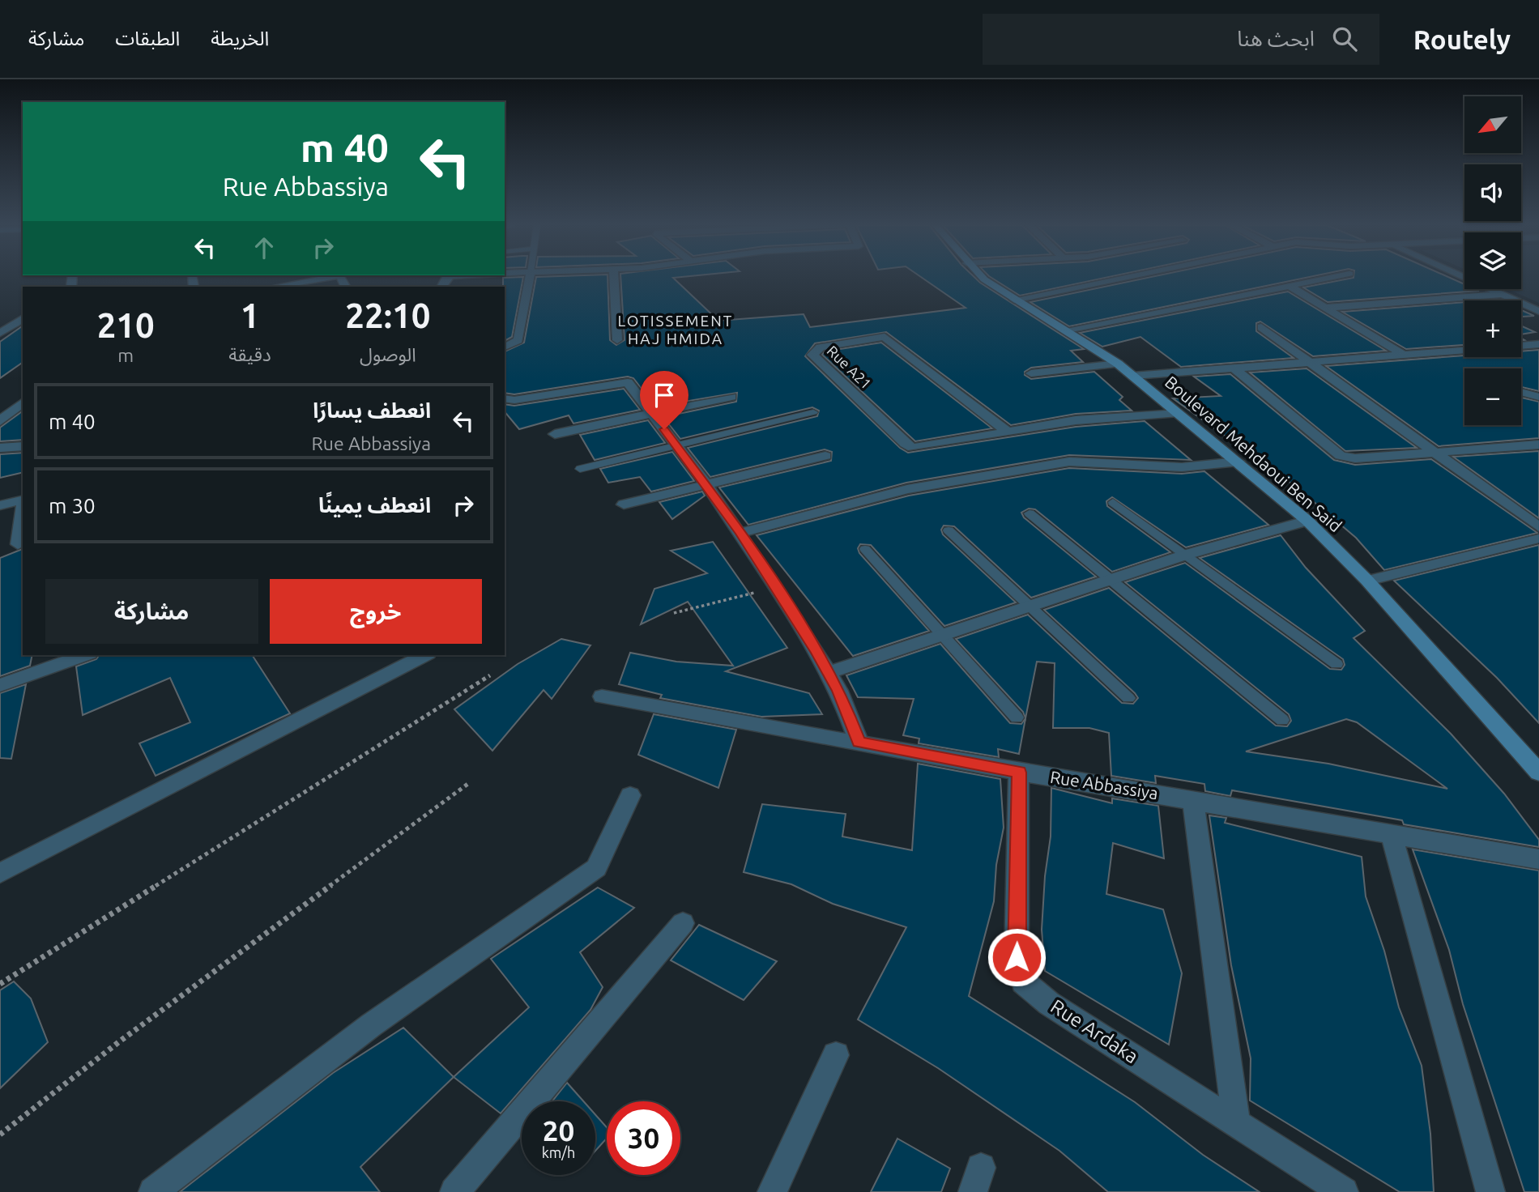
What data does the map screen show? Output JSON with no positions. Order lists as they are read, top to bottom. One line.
{"streets":{"street":["Rue A21","Boulevard Mehdaoui Ben Said","Rue Abbassiya","Rue Ardaka"]},"crossings":[["Rue A21","Boulevard Mehdaoui Ben Said"],["Rue Abbassiya","Rue Ardaka"]],"districts":["LOTISSEMENT HAJ HMIDA"],"north":"bottom left","page":{"header":"Routely","search":"ابحث هنا","nav":["الخريطة","الطبقات","مشاركة"],"map_buttons":["+","−"],"turn":["40 m","Rue Abbassiya"],"eta":["22:10","الوصول","1","دقيقة","210","m"],"list":[{"name":"انعطف يسارًا","note":"Rue Abbassiya","value":"40 m"},{"name":"انعطف يمينًا","value":"30 m"}],"buttons":["خروج","مشاركة"],"speed":"20 km/h","limit":"30"}}
